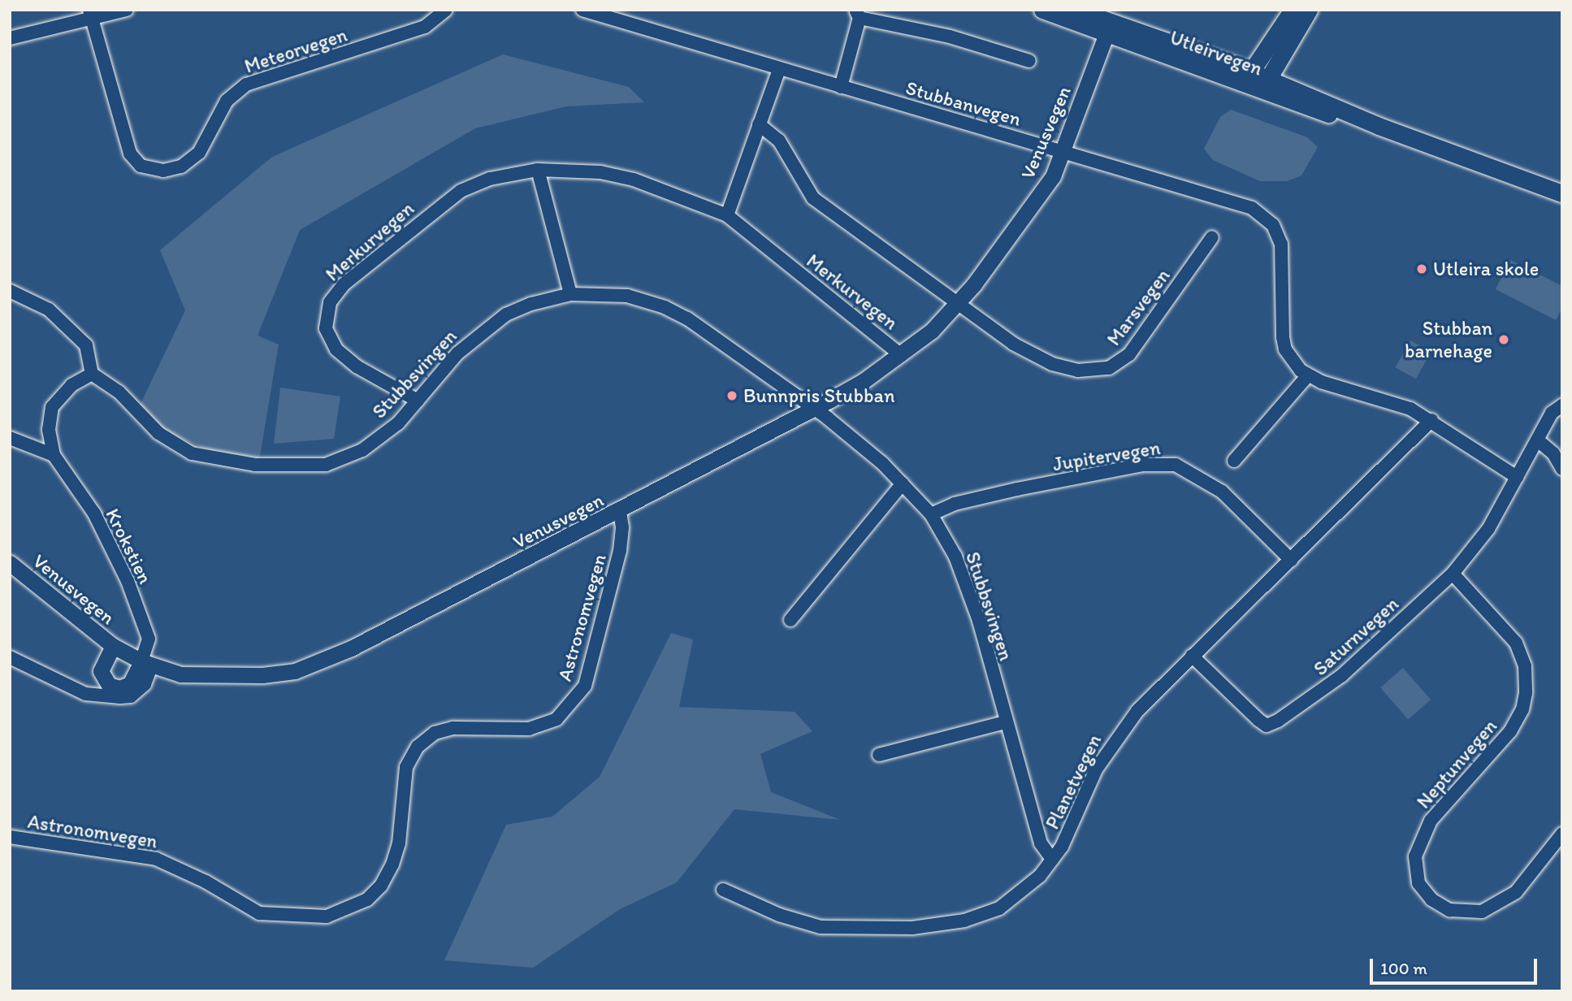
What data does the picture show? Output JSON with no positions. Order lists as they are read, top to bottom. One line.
{"streets":{"main road":["Utleirvegen"],"street":["Meteorvegen","Stubbanvegen","Venusvegen","Merkurvegen","Marsvegen","Stubbsvingen","Jupitervegen","Krokstien","Astronomvegen","Saturnvegen","Neptunvegen","Planetvegen"]},"crossings":[["Utleirvegen","Venusvegen"],["Stubbanvegen","Venusvegen"],["Stubbanvegen","Saturnvegen"],["Stubbanvegen","Planetvegen"],["Venusvegen","Merkurvegen"],["Venusvegen","Marsvegen"],["Venusvegen","Stubbsvingen"],["Venusvegen","Krokstien"],["Venusvegen","Astronomvegen"],["Merkurvegen","Stubbsvingen"],["Stubbsvingen","Jupitervegen"],["Stubbsvingen","Krokstien"],["Stubbsvingen","Planetvegen"],["Jupitervegen","Planetvegen"],["Saturnvegen","Neptunvegen"],["Saturnvegen","Planetvegen"]],"places":["Utleira skole","Stubban barnehage","Bunnpris Stubban"],"scale_bar":"100 m"}
